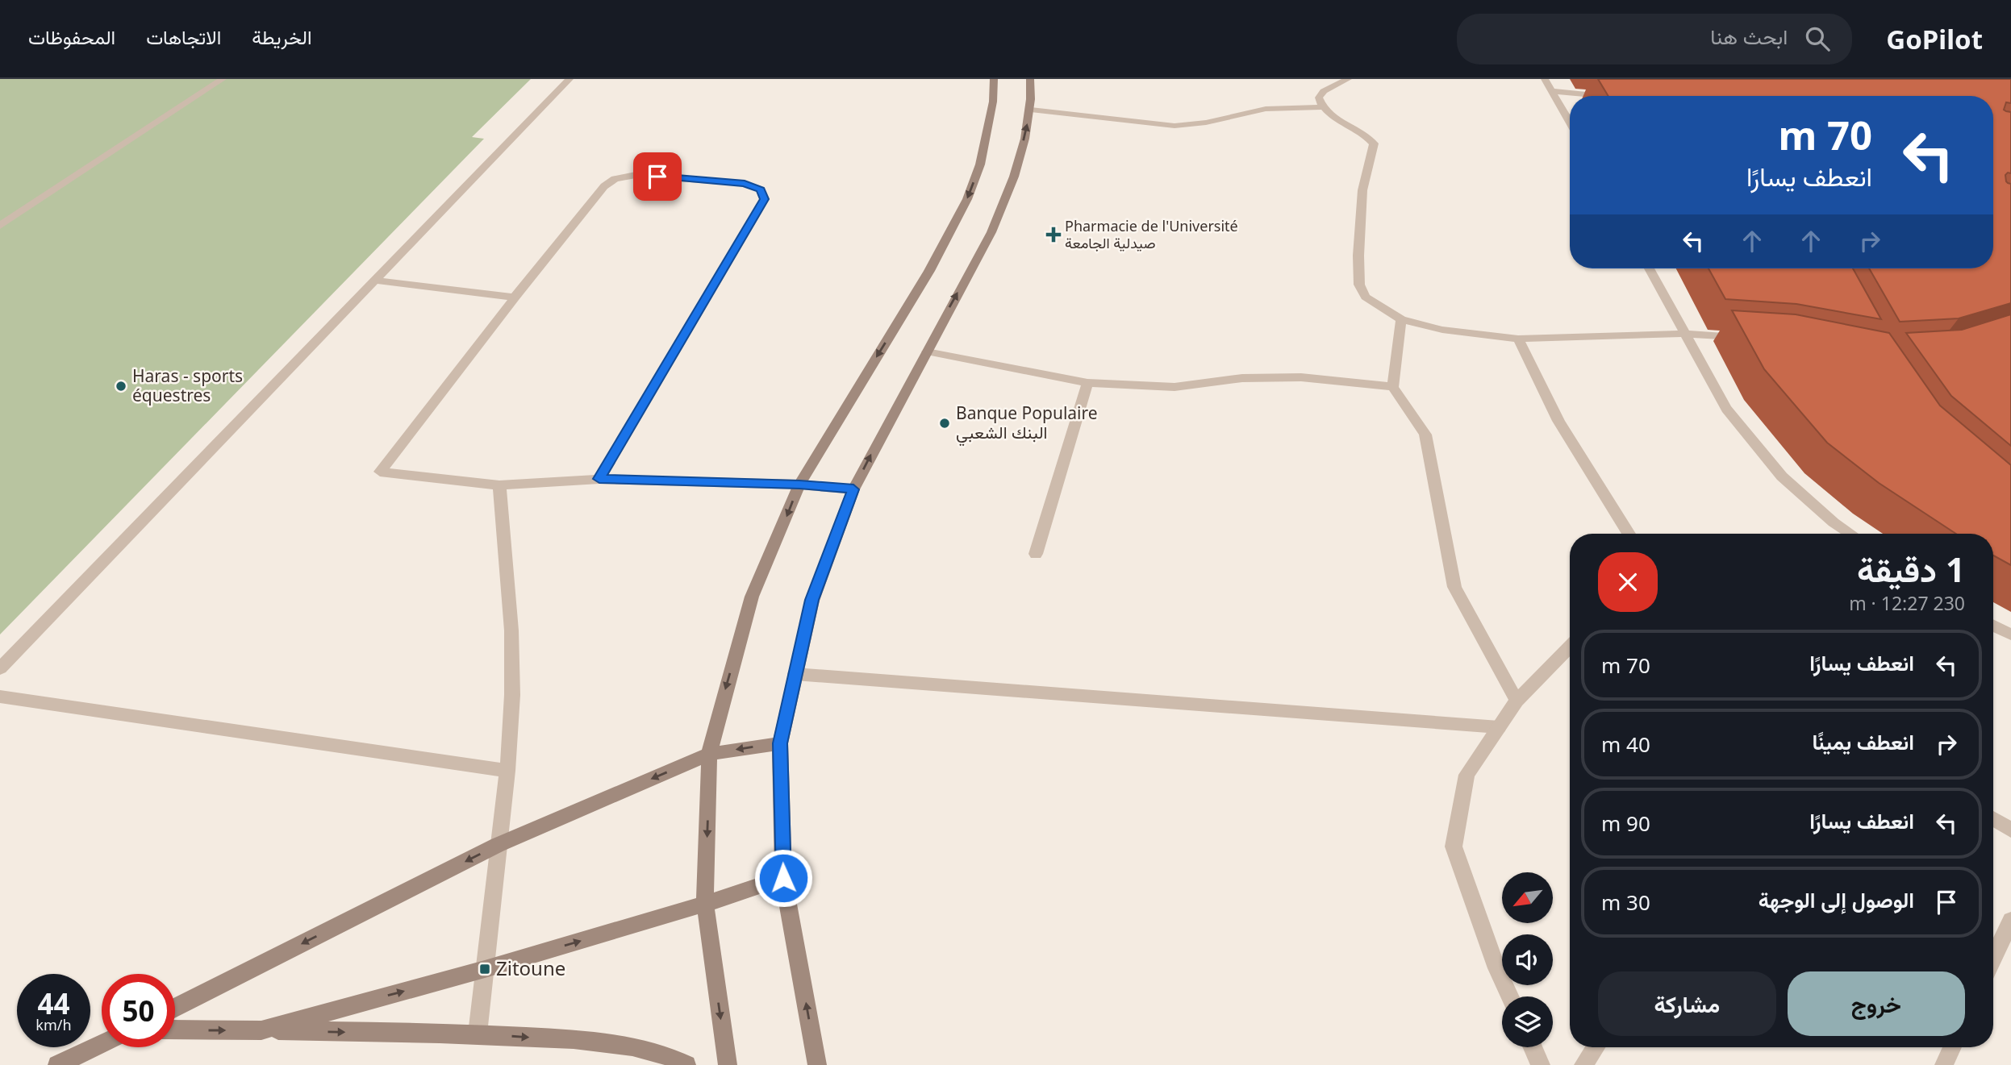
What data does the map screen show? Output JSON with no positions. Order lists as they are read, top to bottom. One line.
{"places":{"health":["Pharmacie de l'Université صيدلية الجامعة"],"other":["Haras - sports équestres","Banque Populaire البنك الشعبي"],"transit":["Zitoune"]},"north":"bottom left","page":{"header":"GoPilot","search":"ابحث هنا","nav":["الخريطة","الاتجاهات","المحفوظات"],"turn":["70 m","انعطف يسارًا"],"heading":["1 دقيقة","230 m · 12:27"],"list":[{"name":"انعطف يسارًا","value":"70 m"},{"name":"انعطف يمينًا","value":"40 m"},{"name":"انعطف يسارًا","value":"90 m"},{"name":"الوصول إلى الوجهة","value":"30 m"}],"buttons":["خروج","مشاركة"],"speed":"44 km/h","limit":"50"}}
